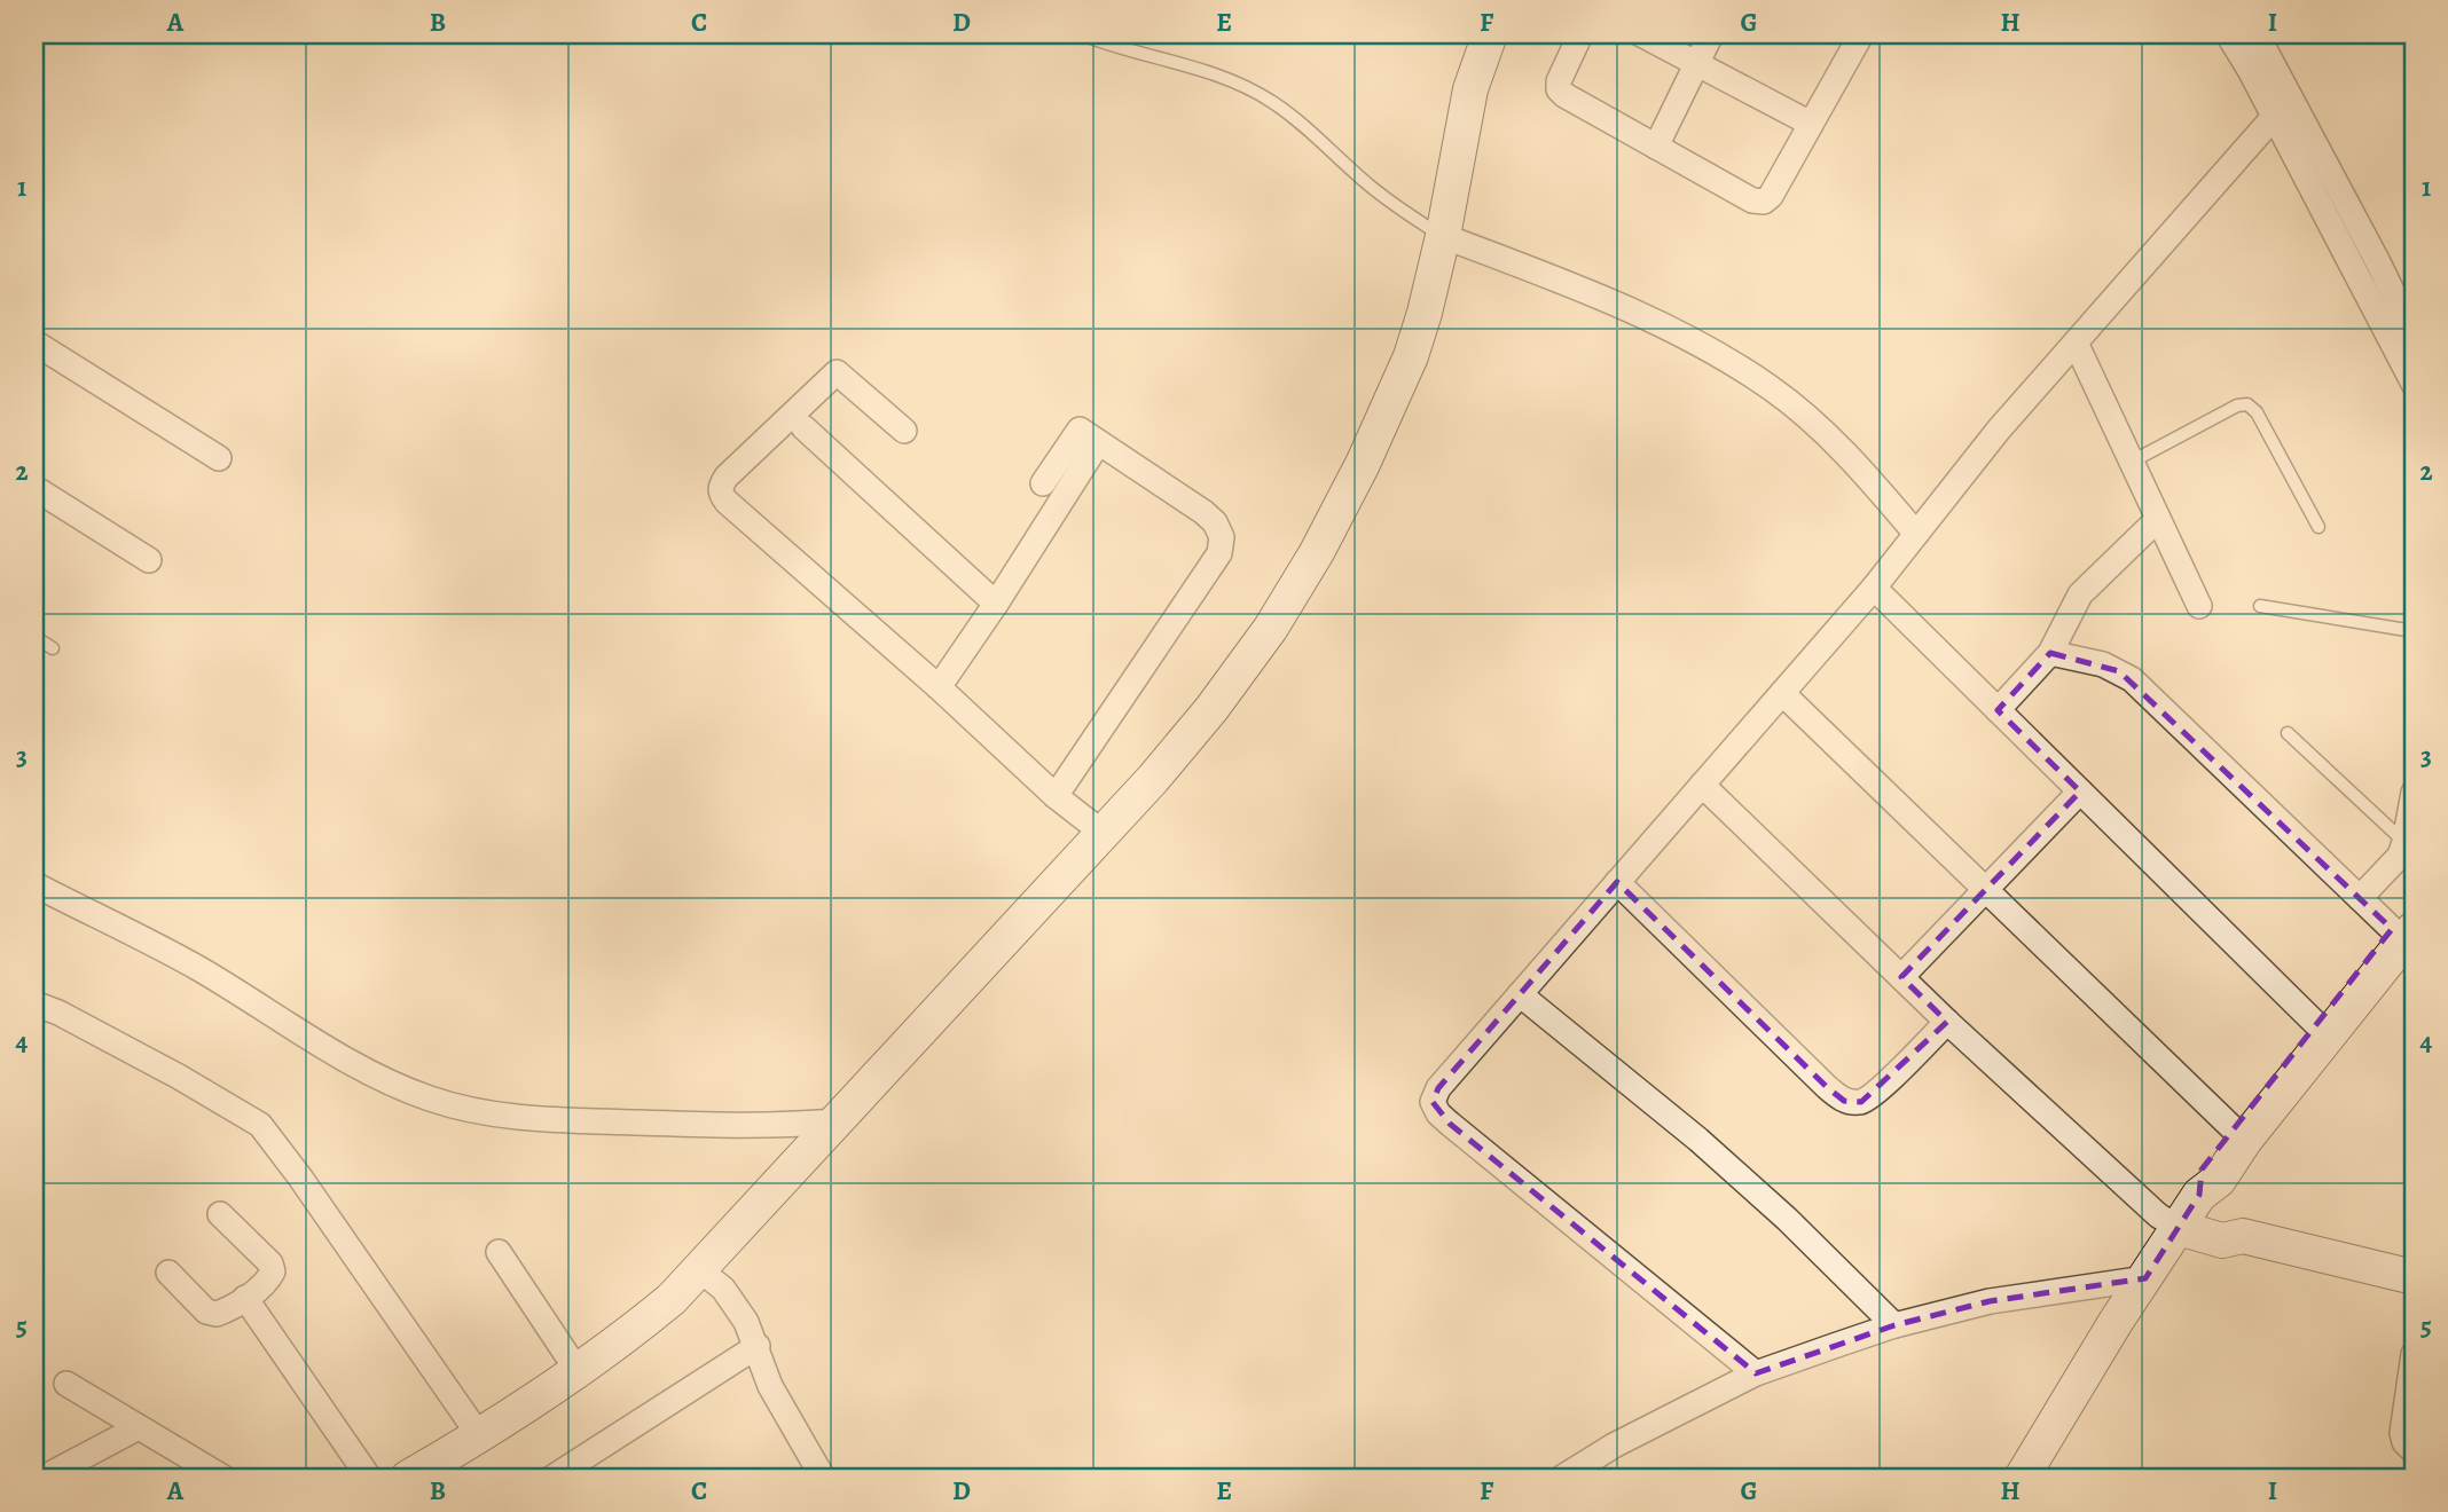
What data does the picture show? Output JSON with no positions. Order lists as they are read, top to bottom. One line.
{"grid":{"columns":["A","B","C","D","E","F","G","H","I"],"rows":["1","2","3","4","5"]}}
